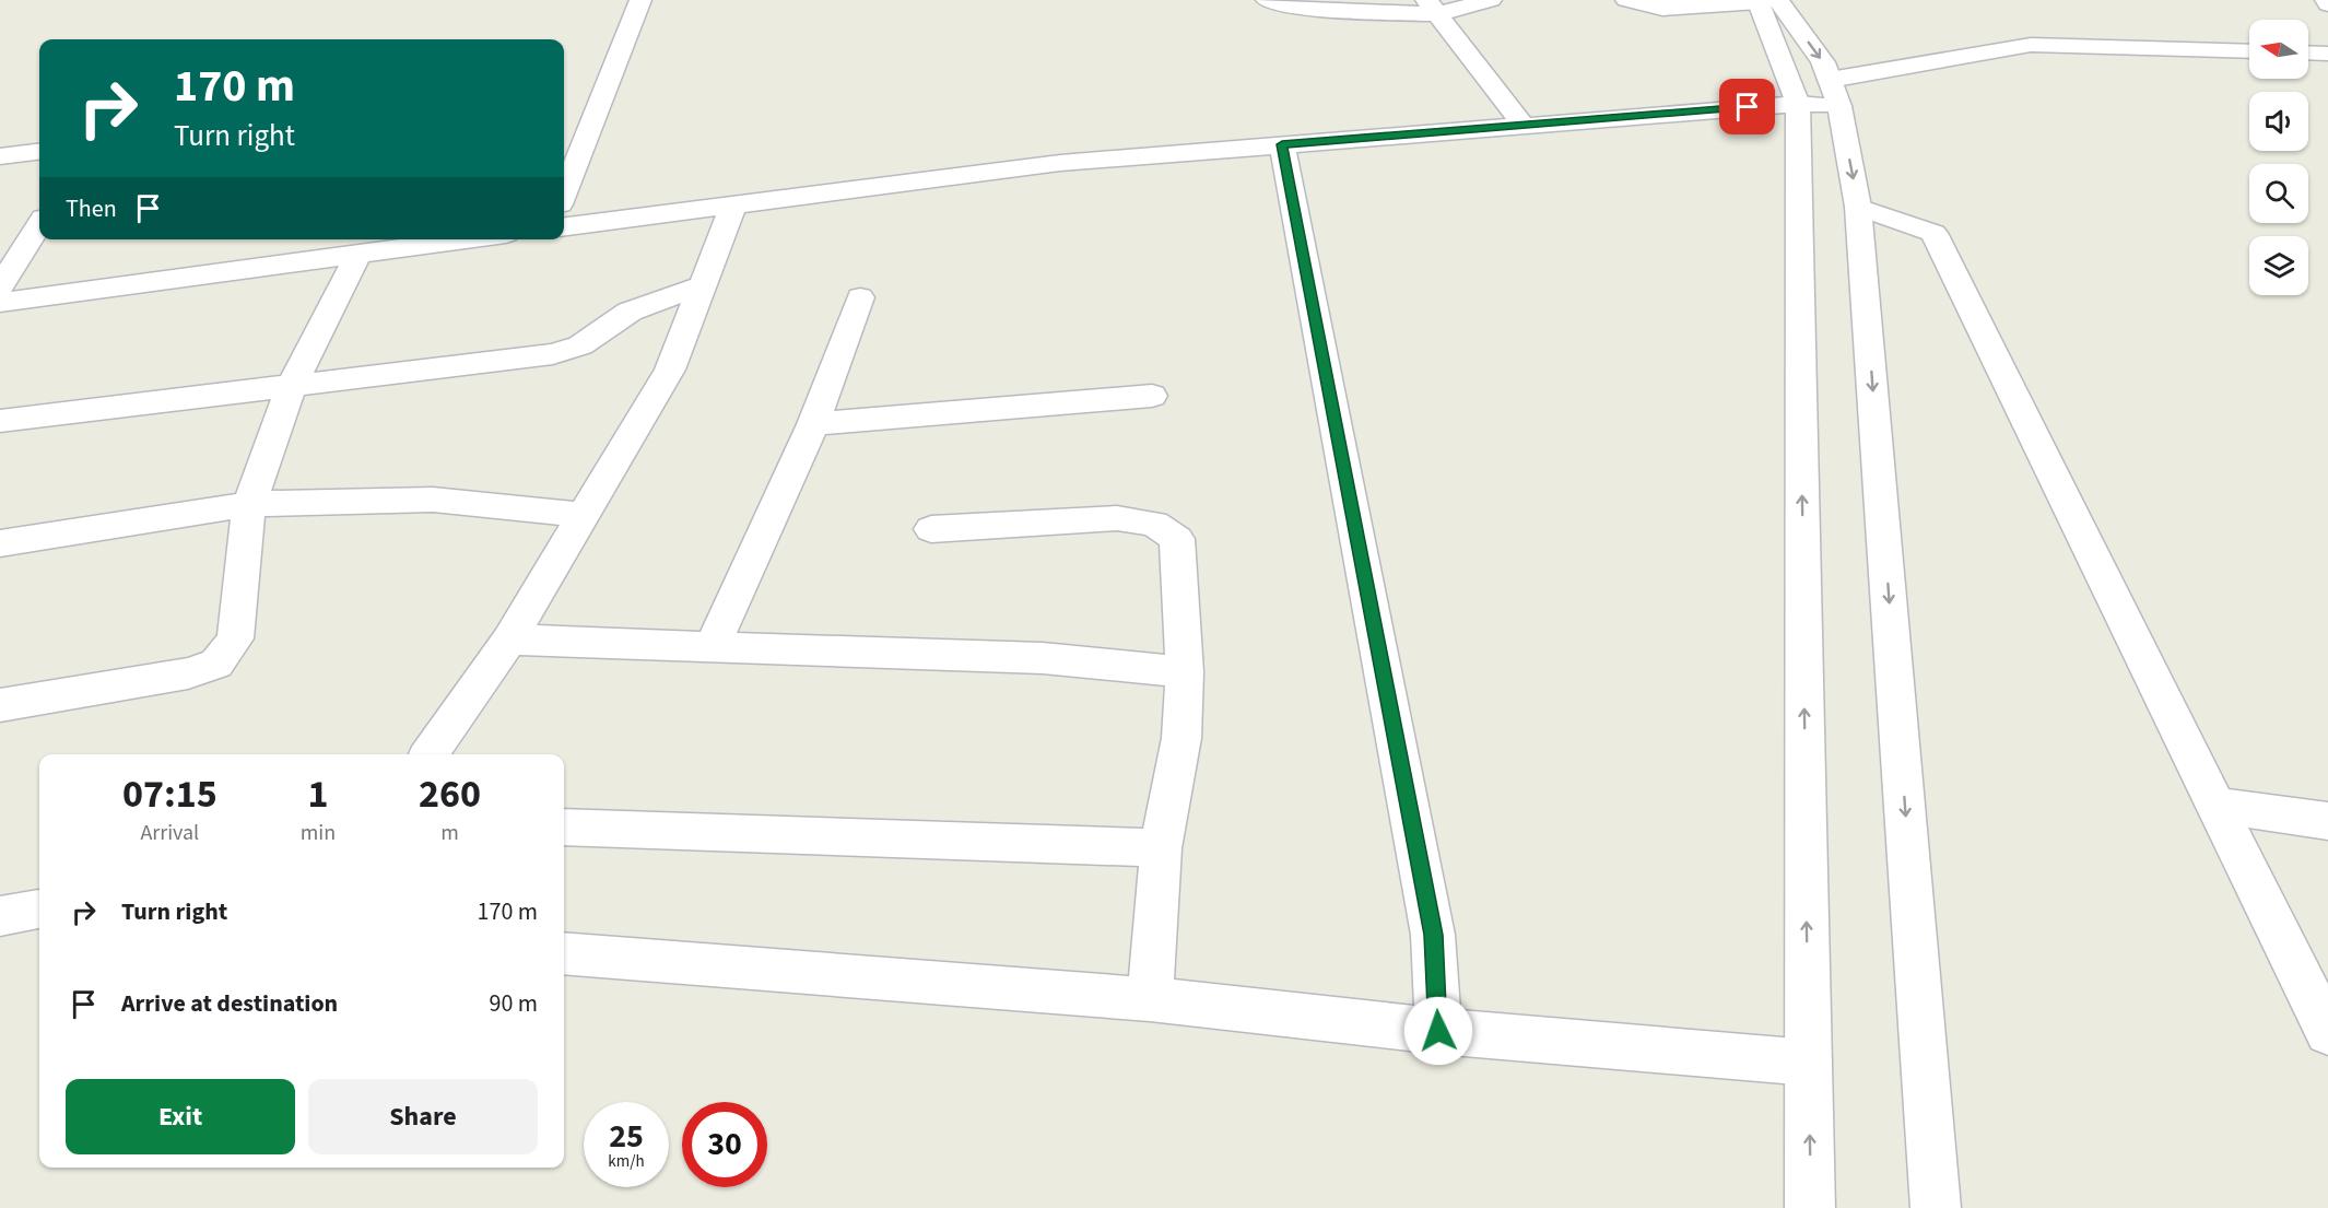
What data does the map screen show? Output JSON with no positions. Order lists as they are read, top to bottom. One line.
{"north":"left","page":{"turn":["170 m","Turn right"],"then":"Then","eta":["07:15","Arrival","1","min","260","m"],"list":[{"name":"Turn right","value":"170 m"},{"name":"Arrive at destination","value":"90 m"}],"buttons":["Exit","Share"],"speed":"25 km/h","limit":"30"}}
